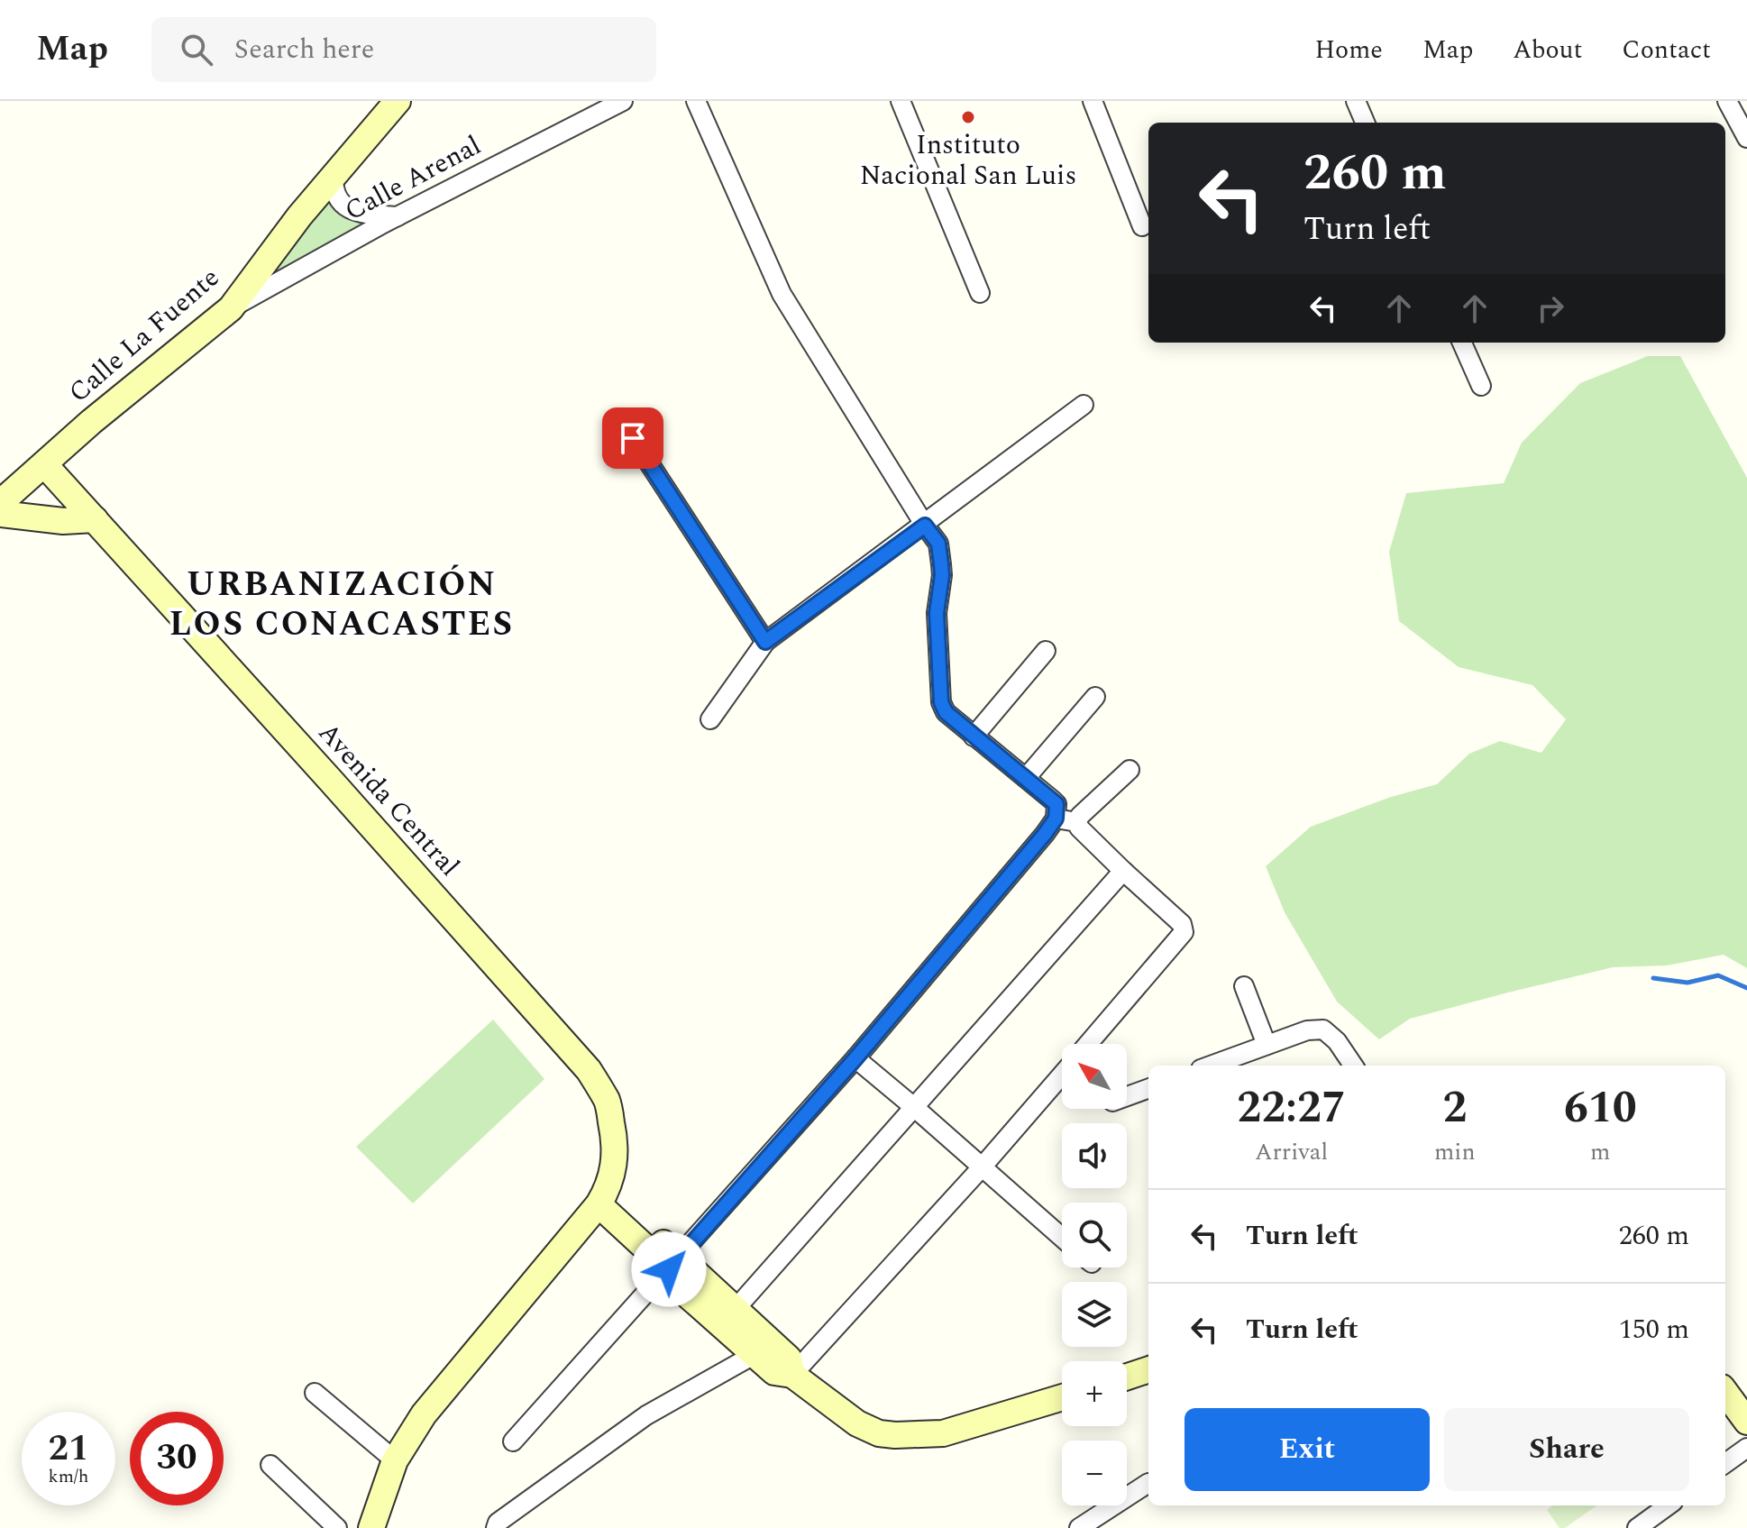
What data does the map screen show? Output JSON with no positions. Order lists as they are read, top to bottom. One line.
{"streets":{"street":["Calle Arenal","Calle La Fuente","Avenida Central"]},"crossings":[["Calle Arenal","Calle La Fuente"],["Calle La Fuente","Avenida Central"]],"districts":["URBANIZACIÓN LOS CONACASTES"],"places":["Instituto Nacional San Luis"],"north":"top left","page":{"header":"Map","search":"Search here","nav":["Home","Map","About","Contact"],"turn":["260 m","Turn left"],"map_buttons":["+","−"],"eta":["22:27","Arrival","2","min","610","m"],"list":[{"name":"Turn left","value":"260 m"},{"name":"Turn left","value":"150 m"}],"buttons":["Exit","Share"],"speed":"21 km/h","limit":"30"}}
